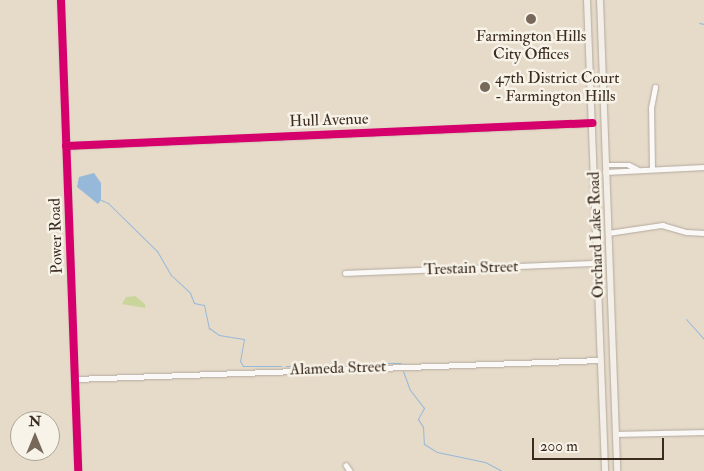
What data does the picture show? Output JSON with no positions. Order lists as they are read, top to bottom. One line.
{"streets":{"main road":["Orchard Lake Road"],"street":["Hull Avenue","Power Road","Trestain Street","Alameda Street"]},"crossings":[["Hull Avenue","Orchard Lake Road"],["Hull Avenue","Power Road"],["Orchard Lake Road","Trestain Street"],["Orchard Lake Road","Alameda Street"],["Power Road","Alameda Street"]],"places":["Farmington Hills City Offices","47th District Court - Farmington Hills"],"scale_bar":"200 m","north":"top"}
